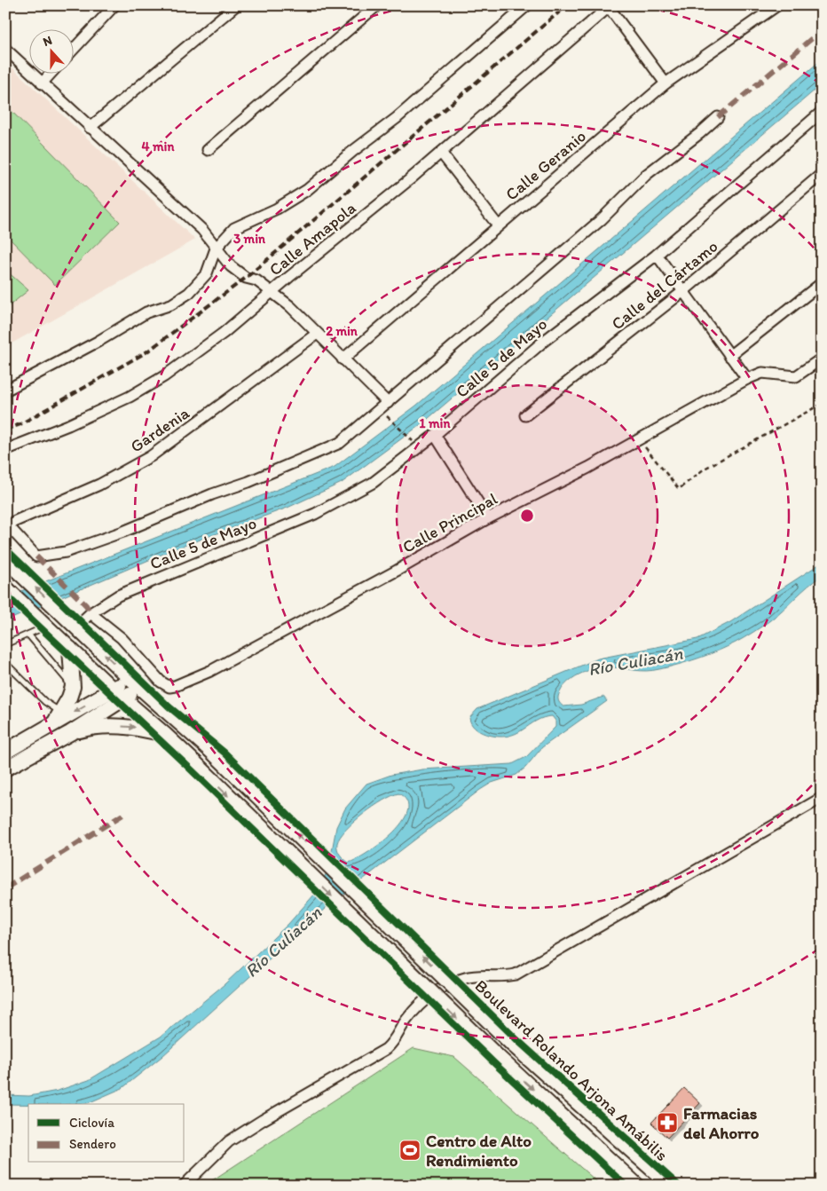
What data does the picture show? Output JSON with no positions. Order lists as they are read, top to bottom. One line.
{"streets":{"main road":["Boulevard Rolando Arjona Amábilis"],"street":["Calle Geranio","Calle Amapola","Calle del Cártamo","Calle 5 de Mayo","Gardenia","Calle Principal"]},"crossings":[["Calle 5 de Mayo","Calle Principal"],["Calle 5 de Mayo","Boulevard Rolando Arjona Amábilis"]],"water":["Río Culiacán"],"places":{"pharmacy":["Farmacias del Ahorro"],"sports":["Centro de Alto Rendimiento"]},"legend":["Ciclovía","Sendero"],"north":"top","rings":["4 min","3 min","2 min","1 min"]}
